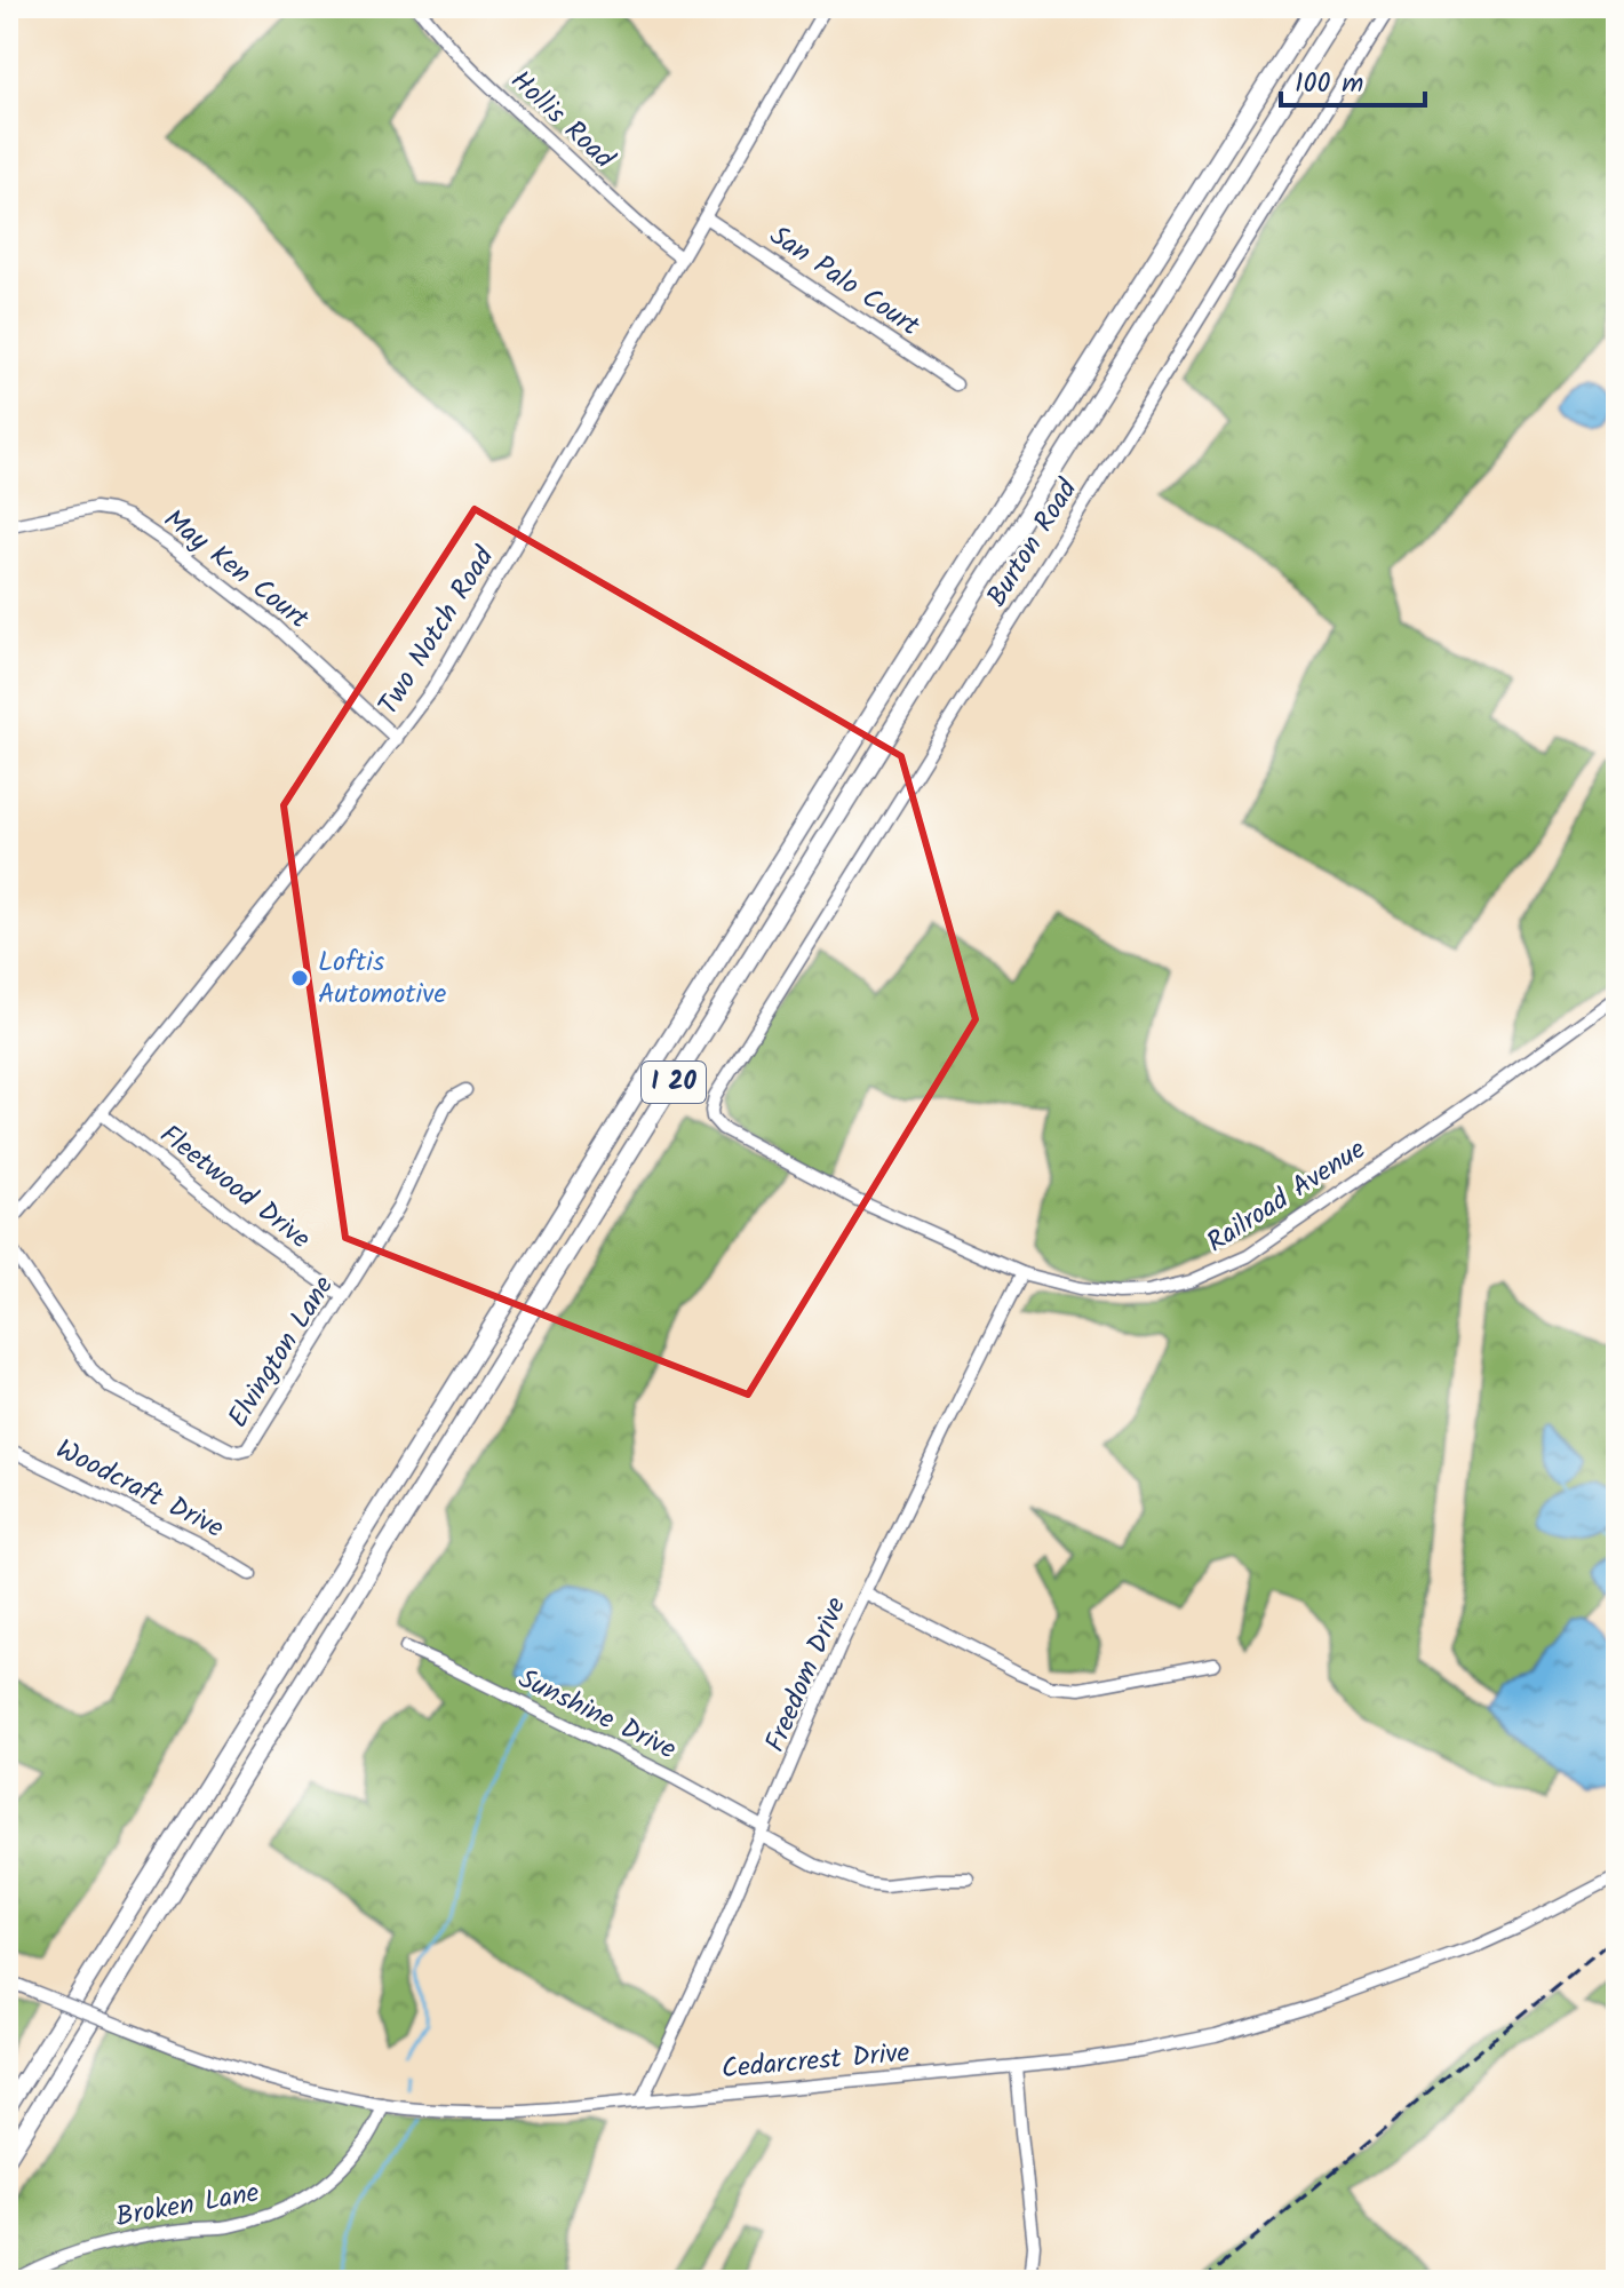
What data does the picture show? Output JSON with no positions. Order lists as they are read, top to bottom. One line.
{"streets":{"highway":["I 20"],"street":["Hollis Road","San Palo Court","Burton Road","May Ken Court","Two Notch Road","Fleetwood Drive","Railroad Avenue","Elvington Lane","Woodcraft Drive","Freedom Drive","Sunshine Drive","Cedarcrest Drive","Broken Lane"]},"crossings":[["Hollis Road","Two Notch Road"],["San Palo Court","Two Notch Road"],["Burton Road","Railroad Avenue"],["May Ken Court","Two Notch Road"],["Two Notch Road","Fleetwood Drive"],["Fleetwood Drive","Elvington Lane"],["Railroad Avenue","Freedom Drive"],["Freedom Drive","Sunshine Drive"],["Freedom Drive","Cedarcrest Drive"],["Cedarcrest Drive","Broken Lane"]],"places":["Loftis Automotive"],"scale_bar":"100 m"}
